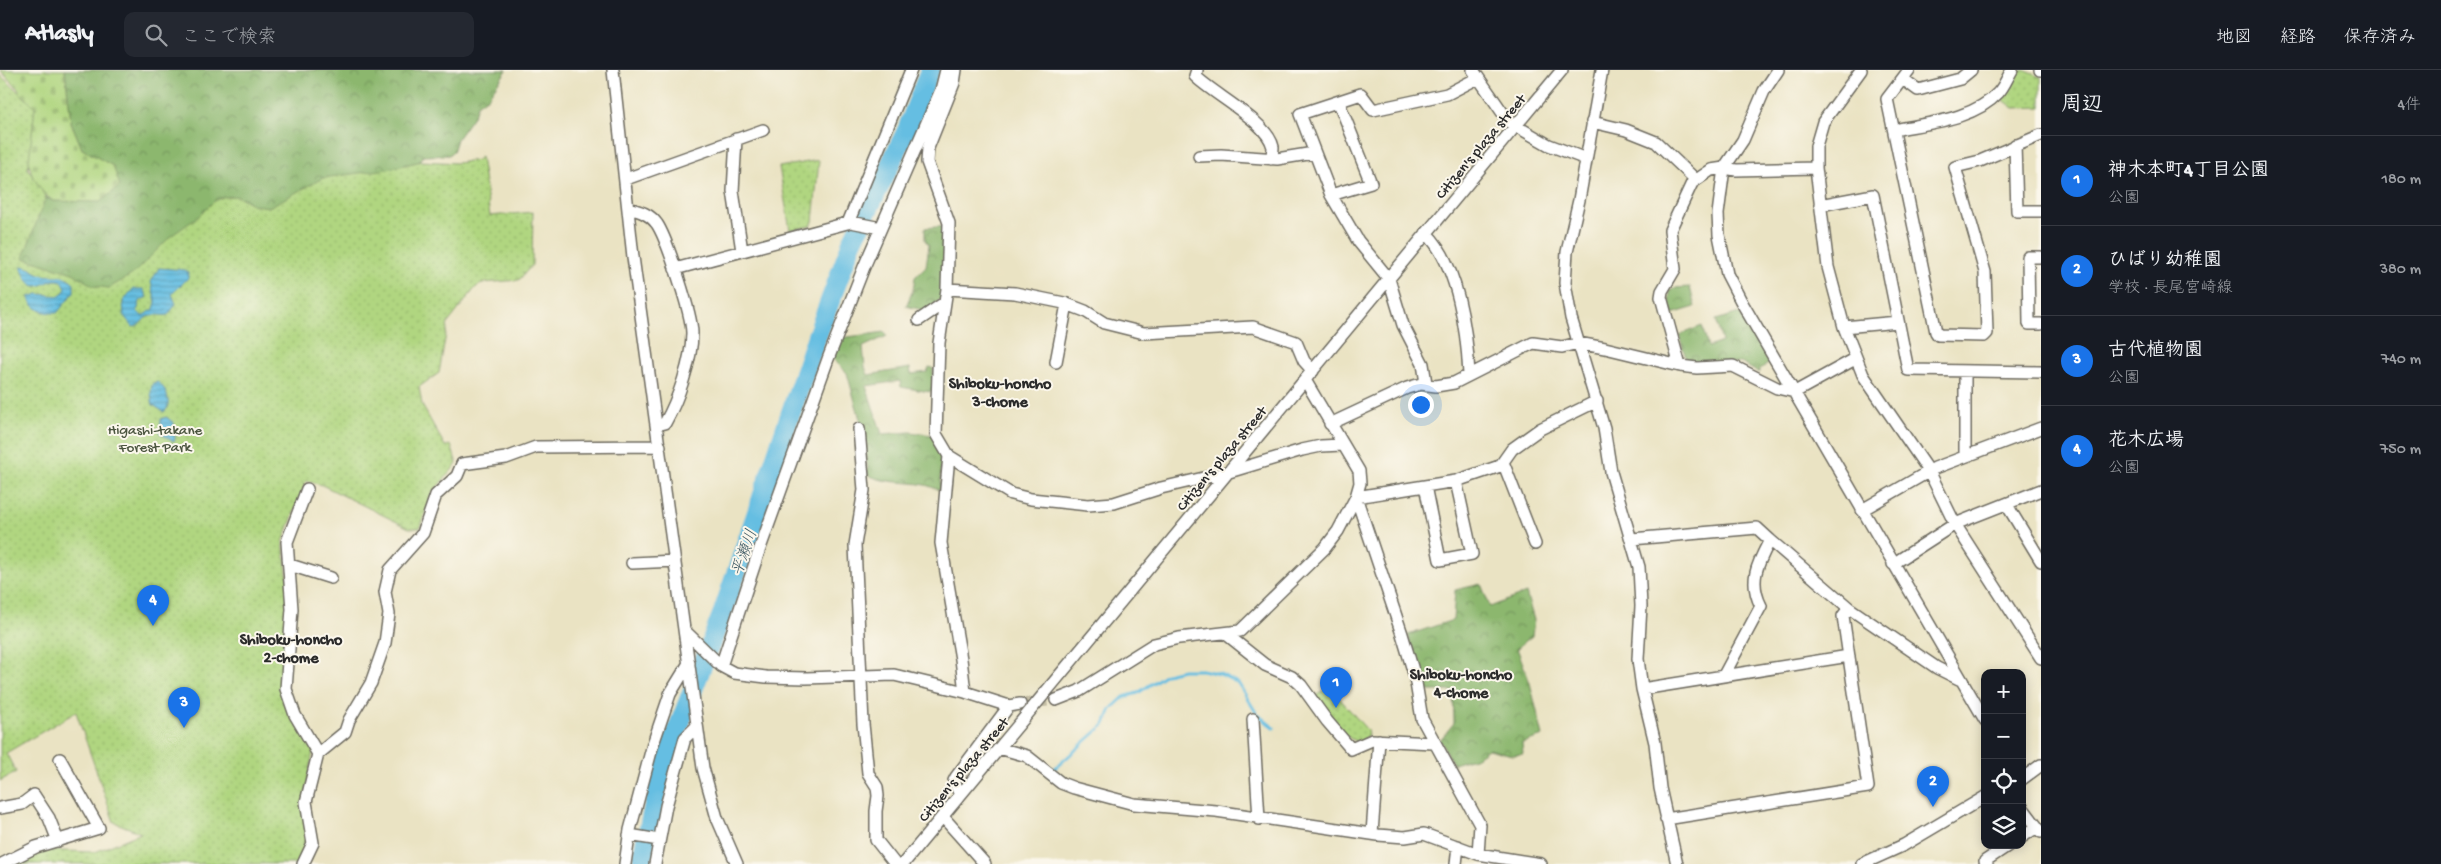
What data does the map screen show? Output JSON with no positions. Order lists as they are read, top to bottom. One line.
{"streets":{"street":["Citizen's plaza street"]},"districts":["Shiboku-honcho 3-chome","Shiboku-honcho 2-chome","Shiboku-honcho 4-chome"],"water":["平瀬川"],"parks":["Higashi-takane Forest Park"],"page":{"header":"Atlasly","search":"ここで検索","nav":["地図","経路","保存済み"],"heading":["周辺","4件"],"list":[{"mark":"1","name":"神木本町4丁目公園","note":"公園","value":"180 m"},{"mark":"2","name":"ひばり幼稚園","note":"学校 · 長尾宮崎線","value":"380 m"},{"mark":"3","name":"古代植物園","note":"公園","value":"740 m"},{"mark":"4","name":"花木広場","note":"公園","value":"750 m"}],"pins":["4","1","3","2"],"map_buttons":["+","−"]}}
